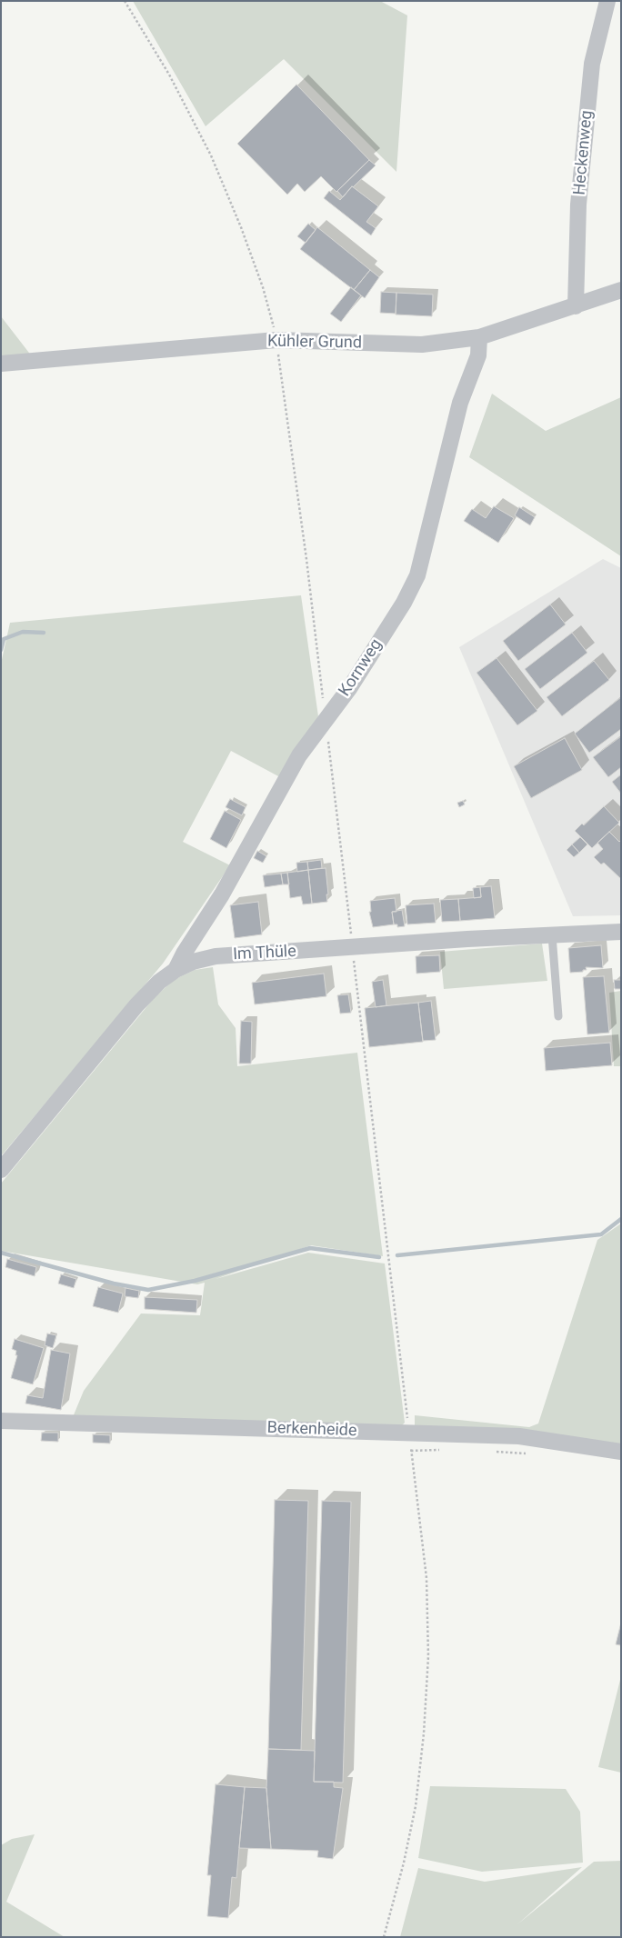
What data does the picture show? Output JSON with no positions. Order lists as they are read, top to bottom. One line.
{"streets":{"street":["Heckenweg","Kühler Grund","Kornweg","Im Thüle","Berkenheide"]},"crossings":[["Heckenweg","Kühler Grund"],["Kühler Grund","Kornweg"],["Kornweg","Im Thüle"]]}
